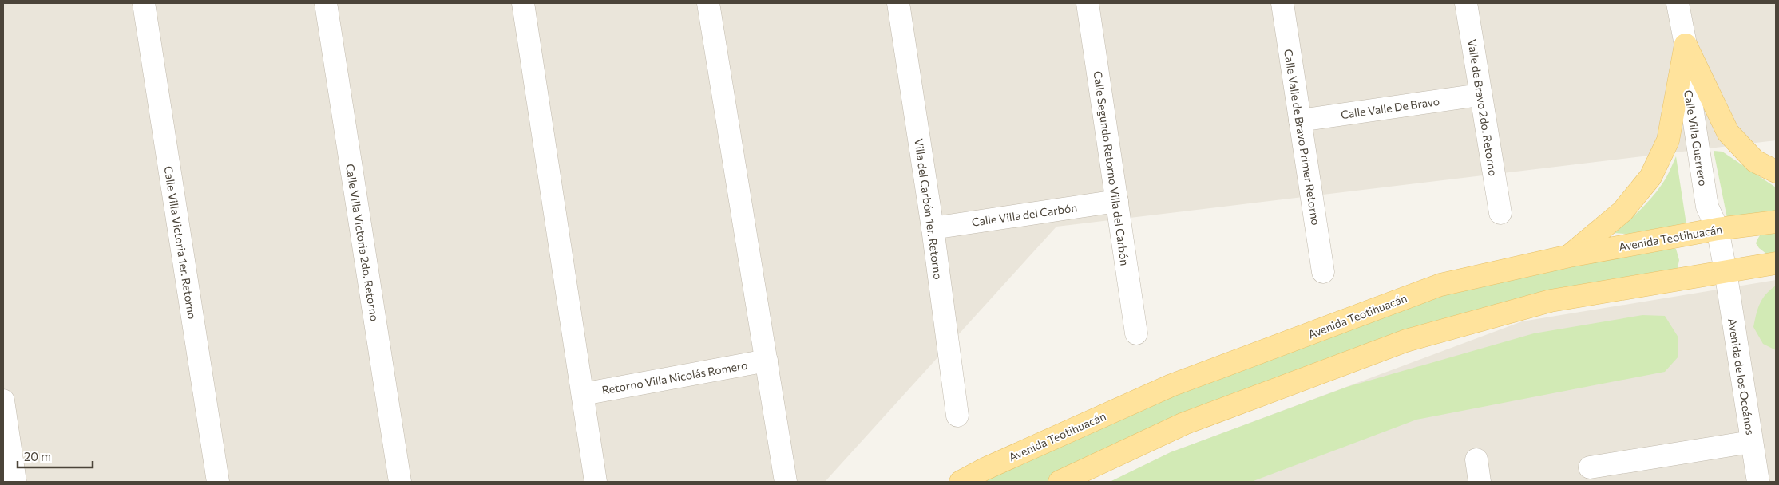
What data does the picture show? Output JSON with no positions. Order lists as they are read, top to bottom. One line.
{"streets":{"main road":["Avenida Teotihuacán"],"street":["Calle Valle De Bravo","Valle de Bravo 2do. Retorno","Calle Valle de Bravo Primer Retorno","Calle Villa Guerrero","Calle Segundo Retorno Villa del Carbón","Villa del Carbón 1er. Retorno","Calle Villa del Carbón","Calle Villa Victoria 1er. Retorno","Calle Villa Victoria 2do. Retorno","Avenida de los Oceános","Retorno Villa Nicolás Romero"]},"crossings":[["Calle Valle De Bravo","Valle de Bravo 2do. Retorno"],["Calle Valle De Bravo","Calle Valle de Bravo Primer Retorno"],["Calle Villa Guerrero","Avenida Teotihuacán"],["Calle Villa Guerrero","Avenida de los Oceános"],["Calle Segundo Retorno Villa del Carbón","Calle Villa del Carbón"],["Villa del Carbón 1er. Retorno","Calle Villa del Carbón"]],"scale_bar":"20 m"}
